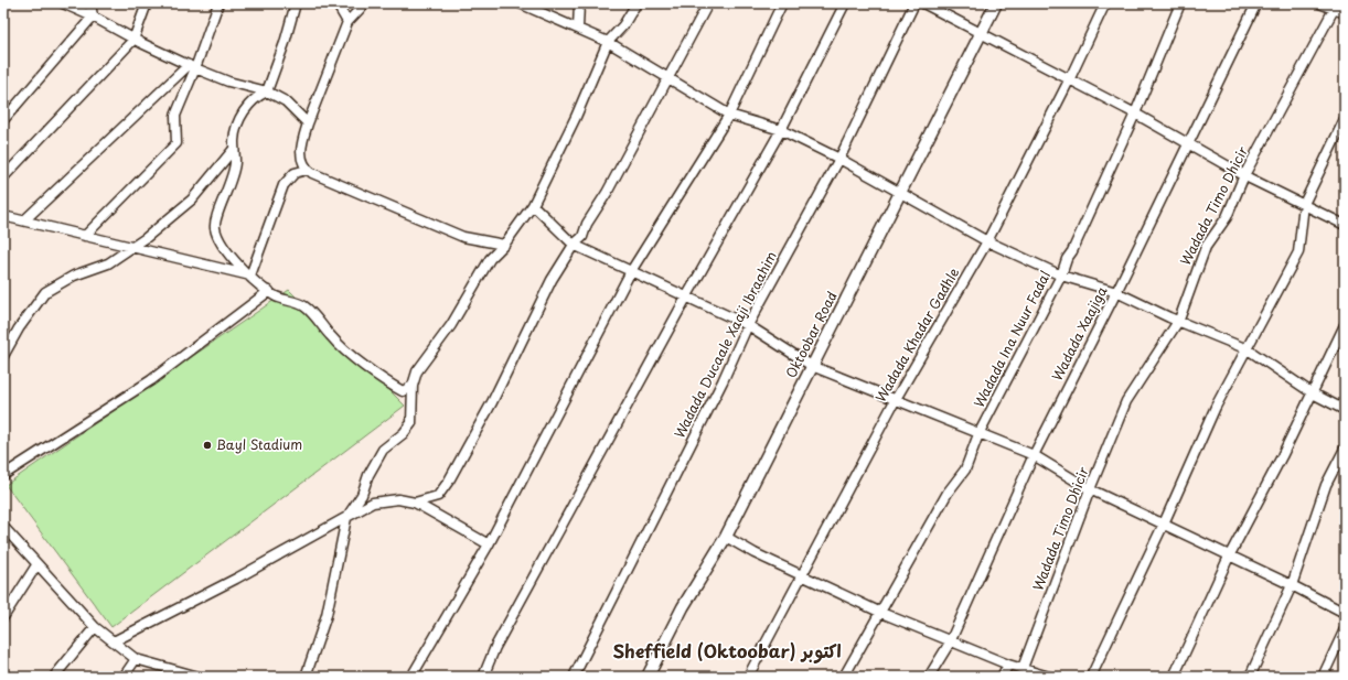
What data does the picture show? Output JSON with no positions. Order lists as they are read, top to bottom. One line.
{"streets":{"street":["Wadada Timo Dhicir","Wadada Xaajiga","Oktoobar Road","Wadada Khadar Gadhle","Wadada Ina Nuur Fadal","Wadada Ducaale Xaaji Ibraahim"]},"districts":["Sheffield (Oktoobar) اكتوبر"],"places":["Bayl Stadium"]}
